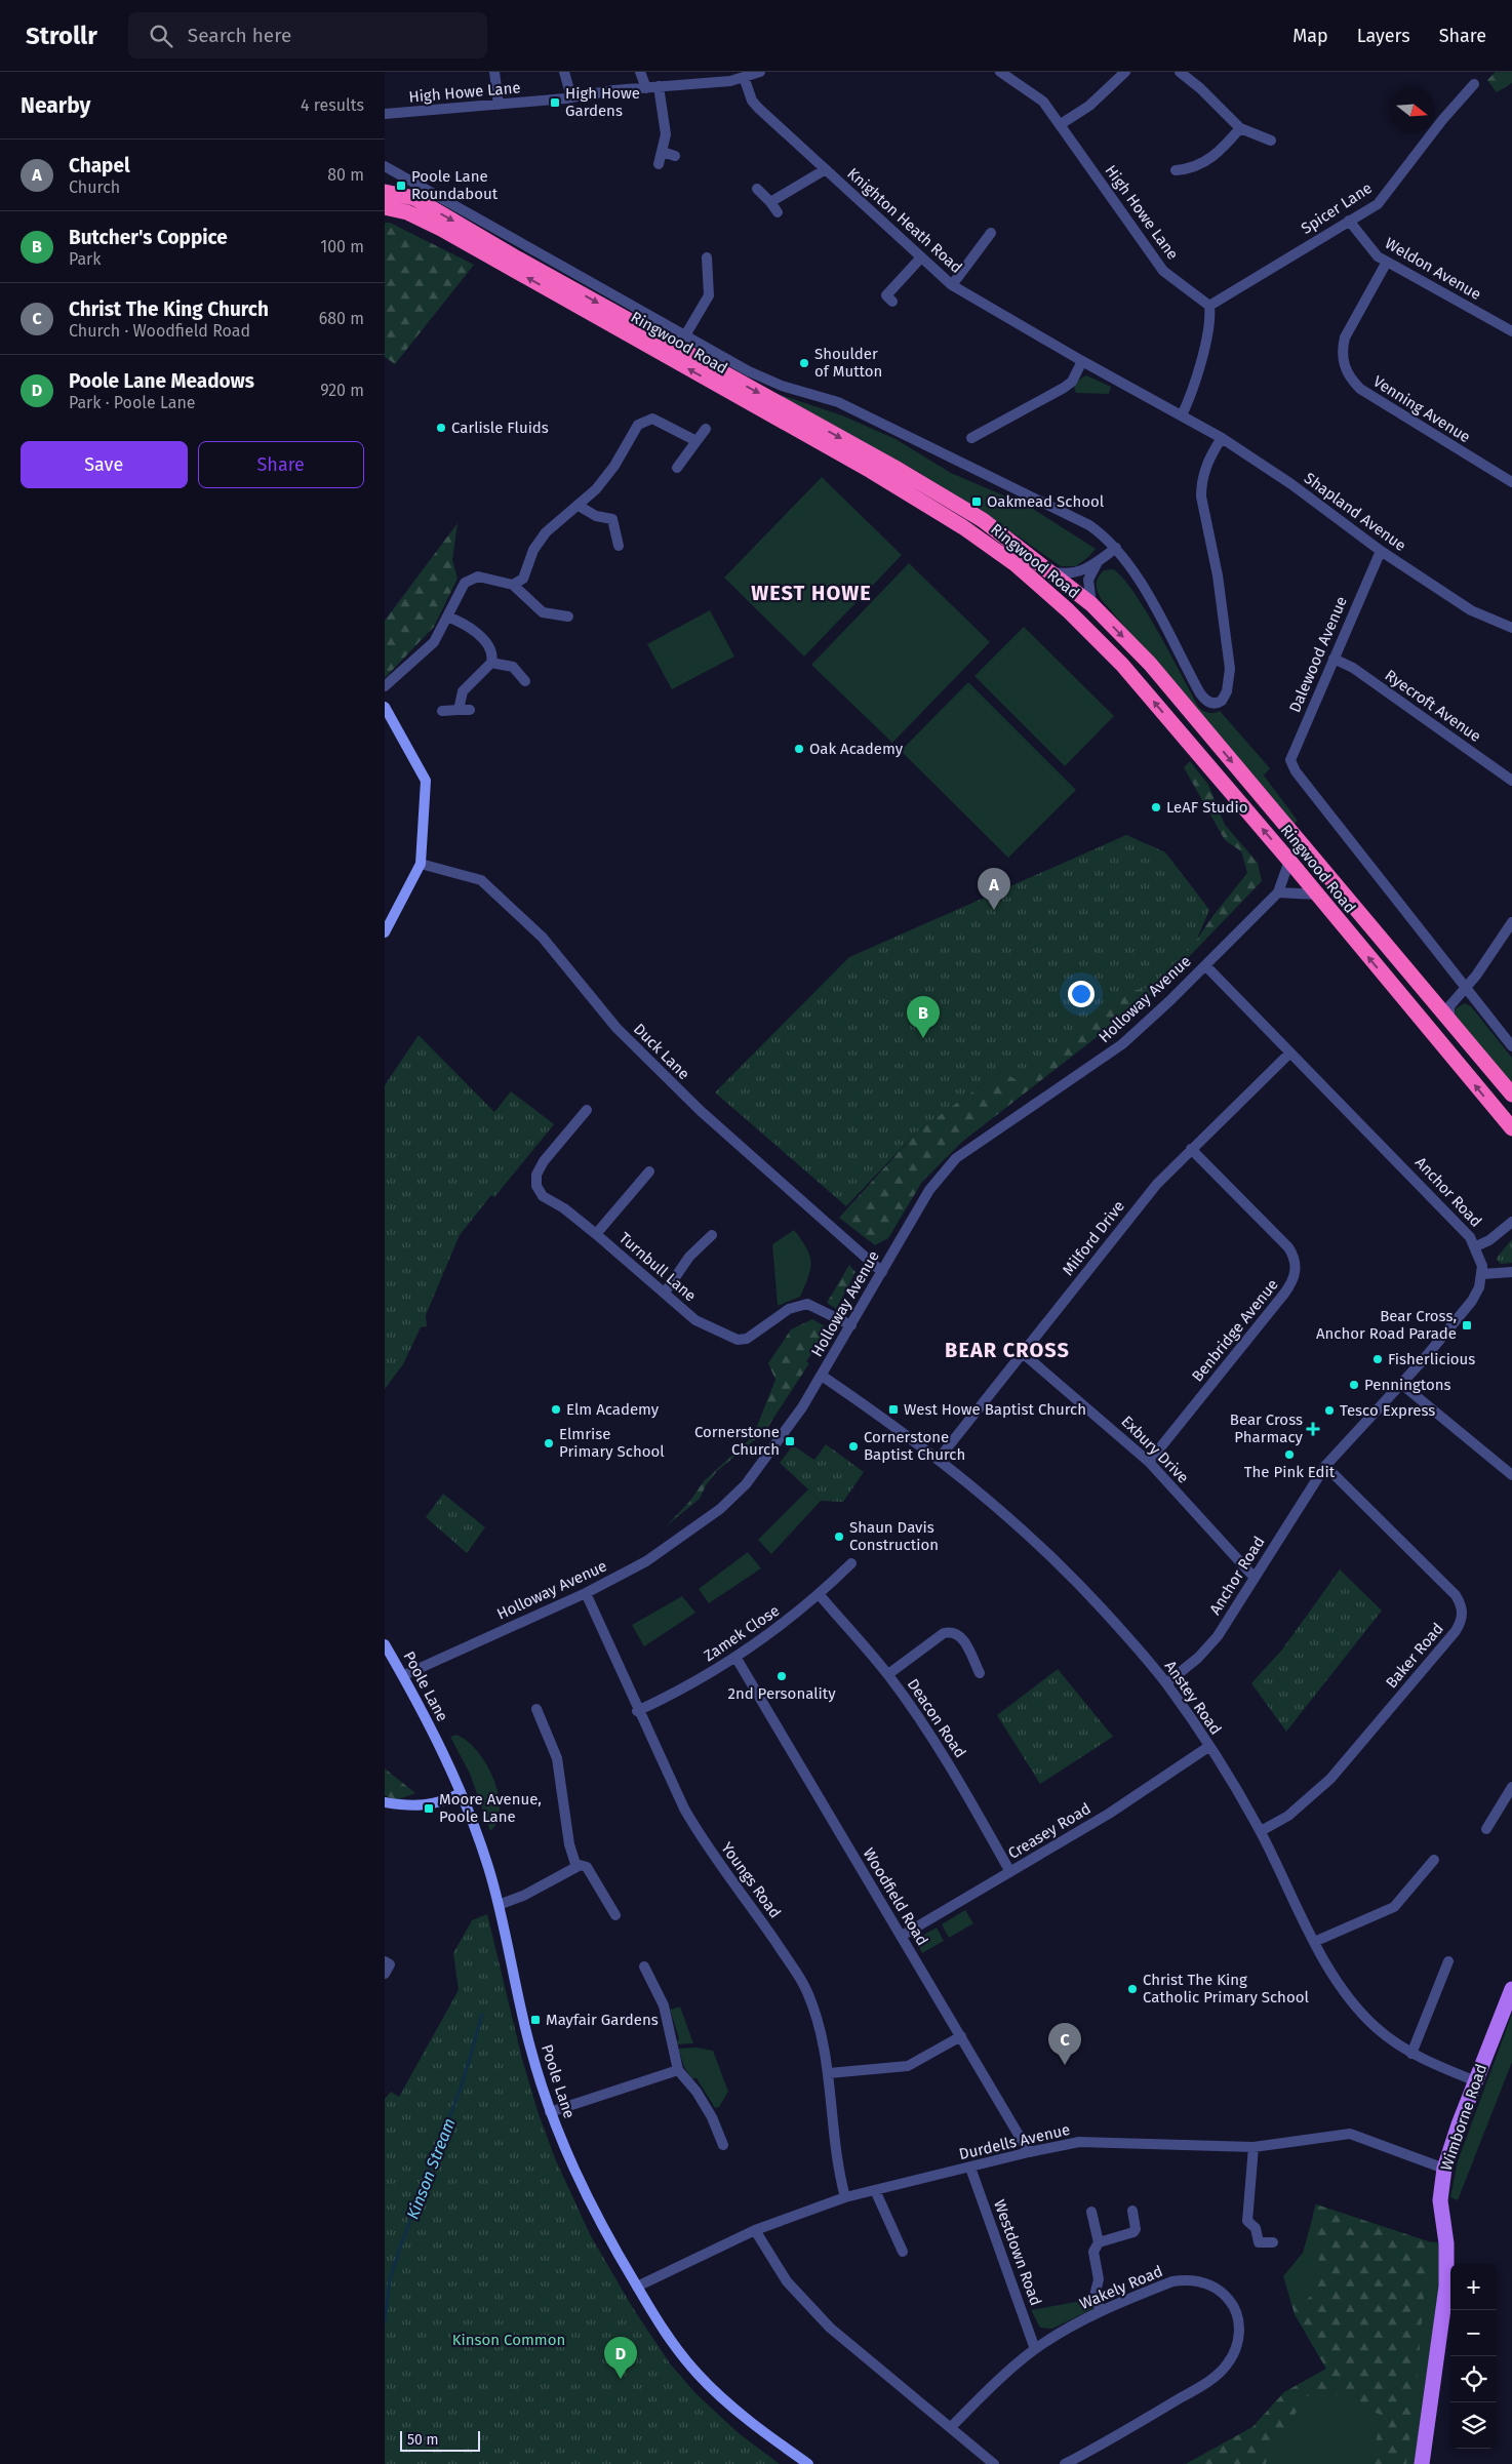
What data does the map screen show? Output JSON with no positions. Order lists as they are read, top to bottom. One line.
{"streets":{"highway":["Ringwood Road"],"main road":["Wimborne Road"],"street":["High Howe Lane","Spicer Lane","Knighton Heath Road","Weldon Avenue","Venning Avenue","Shapland Avenue","Dalewood Avenue","Ryecroft Avenue","Holloway Avenue","Duck Lane","Anchor Road","Milford Drive","Turnbull Lane","Benbridge Avenue","Exbury Drive","Zamek Close","Baker Road","Poole Lane","Anstey Road","Deacon Road","Creasey Road","Youngs Road","Woodfield Road","Durdells Avenue","Westdown Road","Wakely Road"]},"crossings":[["High Howe Lane","Spicer Lane"],["High Howe Lane","Knighton Heath Road"],["Spicer Lane","Weldon Avenue"],["Knighton Heath Road","Shapland Avenue"],["Weldon Avenue","Venning Avenue"],["Ringwood Road","Shapland Avenue"],["Ringwood Road","Holloway Avenue"],["Shapland Avenue","Dalewood Avenue"],["Dalewood Avenue","Ryecroft Avenue"],["Holloway Avenue","Duck Lane"],["Holloway Avenue","Anchor Road"],["Holloway Avenue","Turnbull Lane"],["Holloway Avenue","Poole Lane"],["Holloway Avenue","Anstey Road"],["Holloway Avenue","Youngs Road"],["Anchor Road","Milford Drive"],["Anchor Road","Exbury Drive"],["Anchor Road","Baker Road"],["Anchor Road","Anstey Road"],["Milford Drive","Benbridge Avenue"],["Milford Drive","Exbury Drive"],["Milford Drive","Anstey Road"],["Benbridge Avenue","Exbury Drive"],["Zamek Close","Deacon Road"],["Zamek Close","Youngs Road"],["Zamek Close","Woodfield Road"],["Baker Road","Anstey Road"],["Poole Lane","Durdells Avenue"],["Anstey Road","Creasey Road"],["Anstey Road","Wimborne Road"],["Deacon Road","Creasey Road"],["Creasey Road","Woodfield Road"],["Youngs Road","Durdells Avenue"],["Woodfield Road","Durdells Avenue"],["Wimborne Road","Durdells Avenue"],["Durdells Avenue","Westdown Road"],["Westdown Road","Wakely Road"]],"districts":["WEST HOWE","BEAR CROSS"],"water":["Kinson Stream"],"parks":["Kinson Common"],"places":{"transit":["High Howe Gardens","Poole Lane Roundabout","Oakmead School","Bear Cross, Anchor Road Parade","West Howe Baptist Church","Cornerstone Church","Moore Avenue, Poole Lane","Mayfair Gardens"],"other":["Shoulder of Mutton","Carlisle Fluids","Oak Academy","LeAF Studio","Fisherlicious","Penningtons","Elm Academy","Tesco Express","Elmrise Primary School","Cornerstone Baptist Church","The Pink Edit","Shaun Davis Construction","2nd Personality","Christ The King Catholic Primary School"],"health":["Bear Cross Pharmacy"]},"scale_bar":"50 m","north":"right","page":{"header":"Strollr","search":"Search here","nav":["Map","Layers","Share"],"heading":["Nearby","4 results"],"list":[{"mark":"A","name":"Chapel","note":"Church","value":"80 m"},{"mark":"B","name":"Butcher's Coppice","note":"Park","value":"100 m"},{"mark":"C","name":"Christ The King Church","note":"Church · Woodfield Road","value":"680 m"},{"mark":"D","name":"Poole Lane Meadows","note":"Park · Poole Lane","value":"920 m"}],"buttons":["Save","Share"],"pins":["A","B","C","D"],"map_buttons":["+","−"],"scale":"50 m"}}
